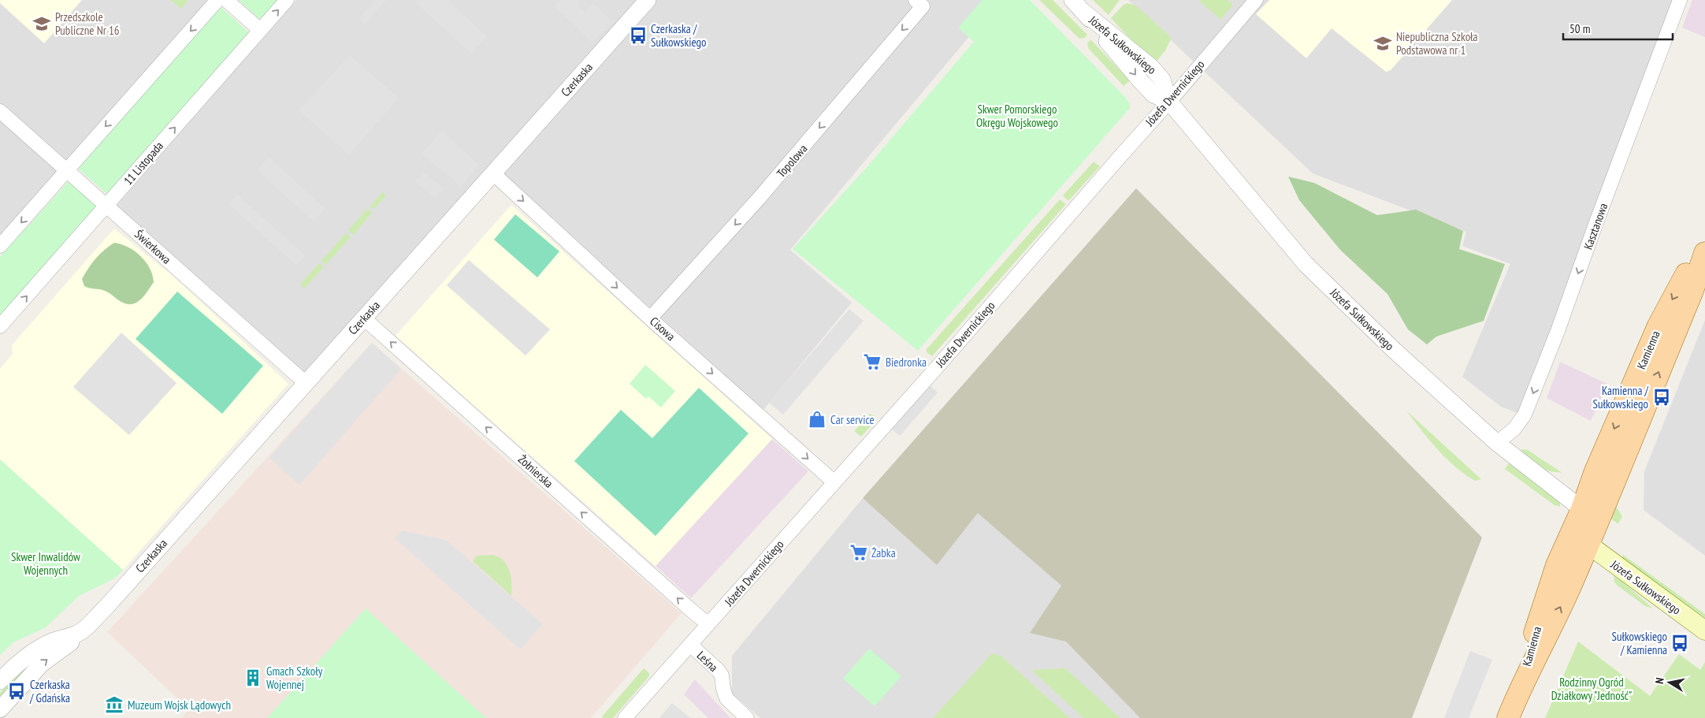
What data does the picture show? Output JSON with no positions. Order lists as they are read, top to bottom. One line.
{"streets":{"main road":["Józefa Sułkowskiego","Kamienna"],"street":["Czerkaska","Józefa Dwernickiego","Topolowa","11 Listopada","Kasztanowa","Świerkowa","Cisowa","Żołnierska","Leśna"]},"crossings":[["Józefa Sułkowskiego","Józefa Dwernickiego"],["Józefa Sułkowskiego","Kasztanowa"],["Józefa Sułkowskiego","Kamienna"],["Czerkaska","Świerkowa"],["Czerkaska","Cisowa"],["Czerkaska","Żołnierska"],["Józefa Dwernickiego","Cisowa"],["Józefa Dwernickiego","Żołnierska"],["Józefa Dwernickiego","Leśna"],["Topolowa","Cisowa"],["11 Listopada","Świerkowa"]],"one_way":["Topolowa","Kasztanowa","Cisowa","Żołnierska"],"parks":["Skwer Pomorskiego Okręgu Wojskowego","Skwer Inwalidów Wojennych","Rodzinny Ogród Działkowy \"Jedność\""],"places":{"school or university":["Przedszkole Publiczne Nr 16","Niepubliczna Szkoła Podstawowa nr 1"],"bus stop":["Czerkaska / Sułkowskiego","Kamienna / Sułkowskiego","Sułkowskiego / Kamienna","Czerkaska / Gdańska"],"supermarket":["Biedronka","Żabka"],"shop":["Car service"],"building":["Gmach Szkoły Wojennej"],"museum":["Muzeum Wojsk Lądowych"]},"scale_bar":"50 m","north":"left"}
